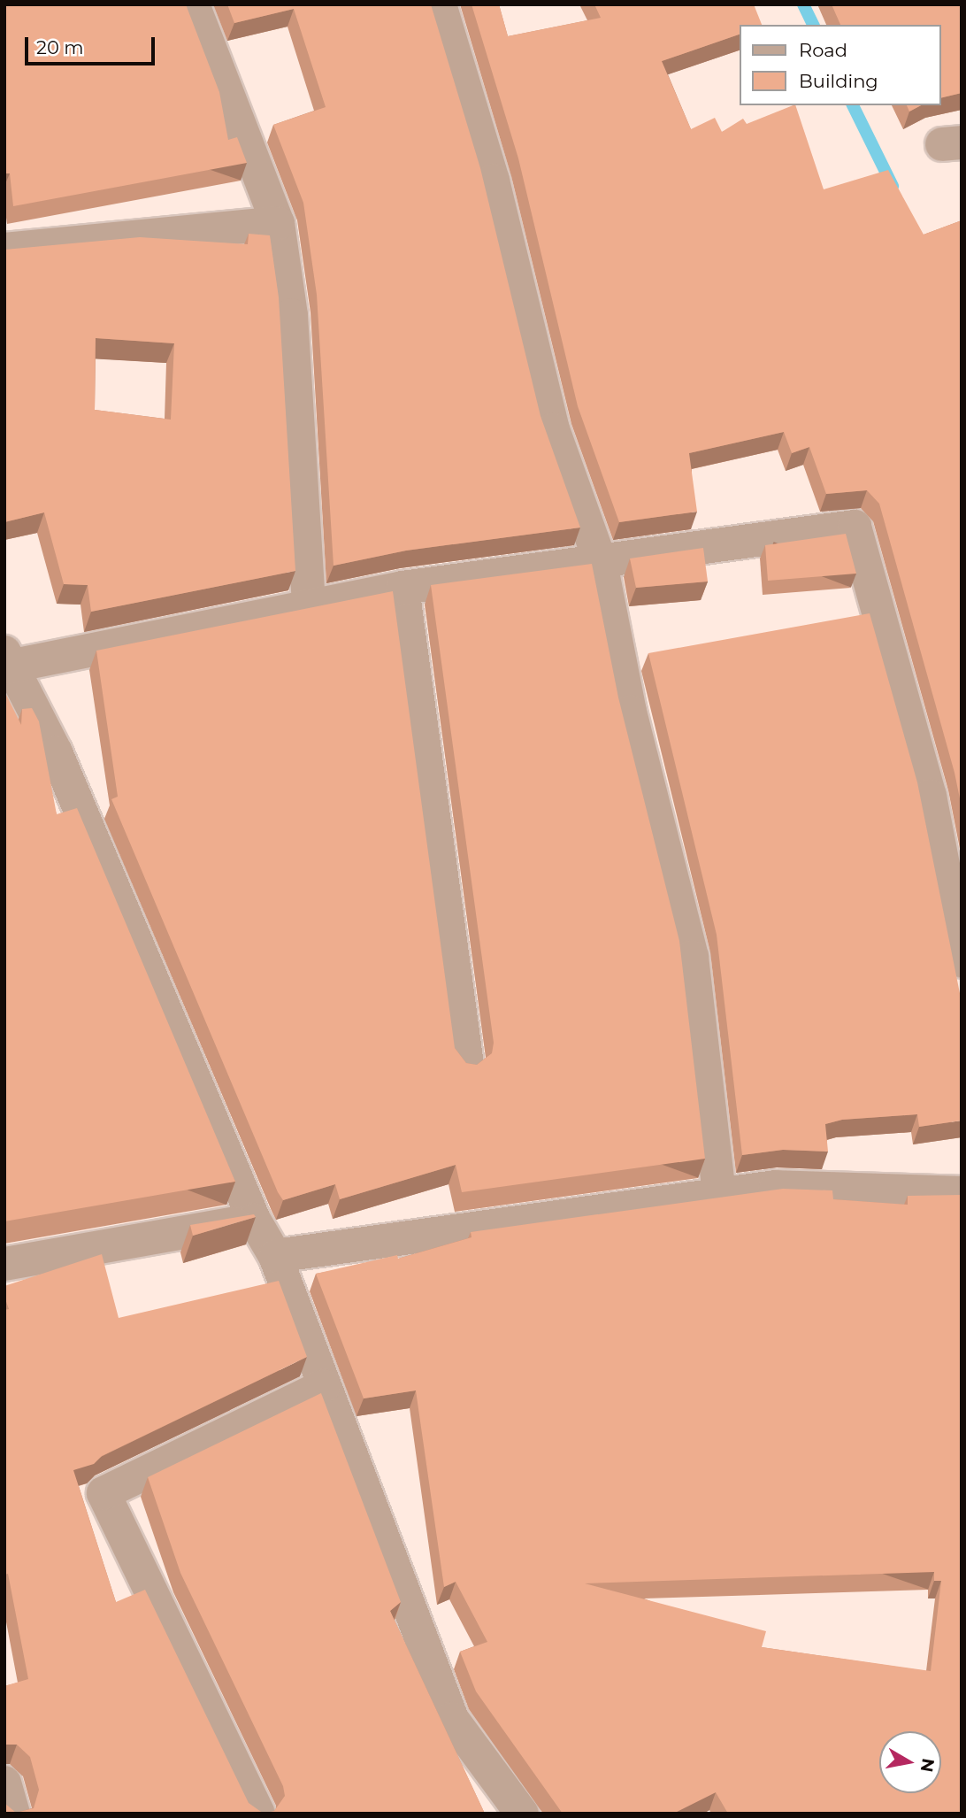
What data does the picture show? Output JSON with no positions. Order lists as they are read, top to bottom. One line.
{"legend":["Road","Building"],"scale_bar":"20 m","north":"right"}
